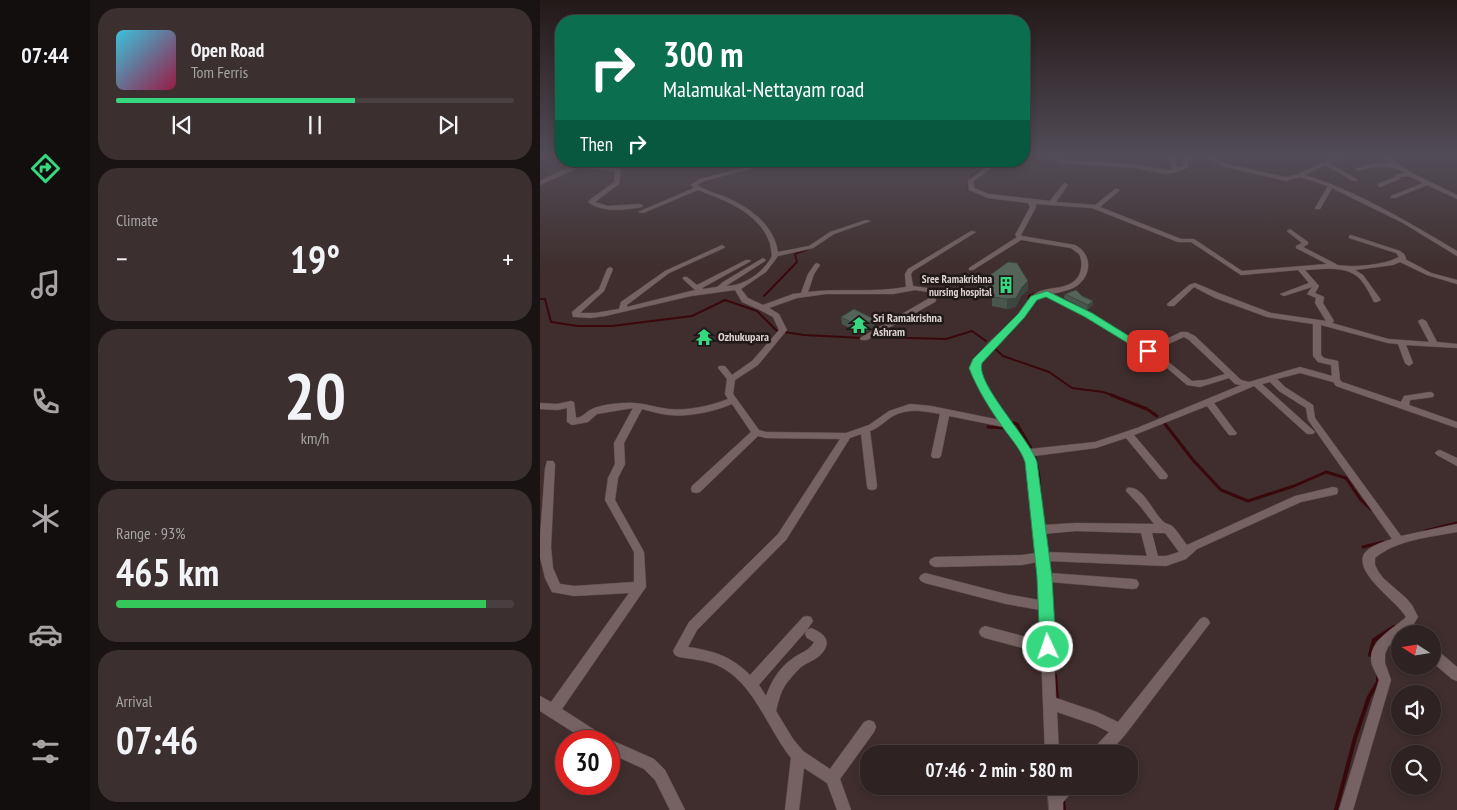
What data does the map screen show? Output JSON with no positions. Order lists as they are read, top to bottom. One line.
{"places":{"building":["Sree Ramakrishna nursing hospital"],"temple":["Sri Ramakrishna Ashram","Ozhukupara"]},"north":"left","page":{"tabs":"07:44","turn":["300 m","Malamukal-Nettayam road"],"song":["Open Road","Tom Ferris"],"then":"Then","tile":["Climate",["20","km/h"],["Range · 93%","465 km"],["Arrival","07:46"]],"heat":["−","19°","+"],"limit":"30","trip":"07:46 · 2 min · 580 m"}}
